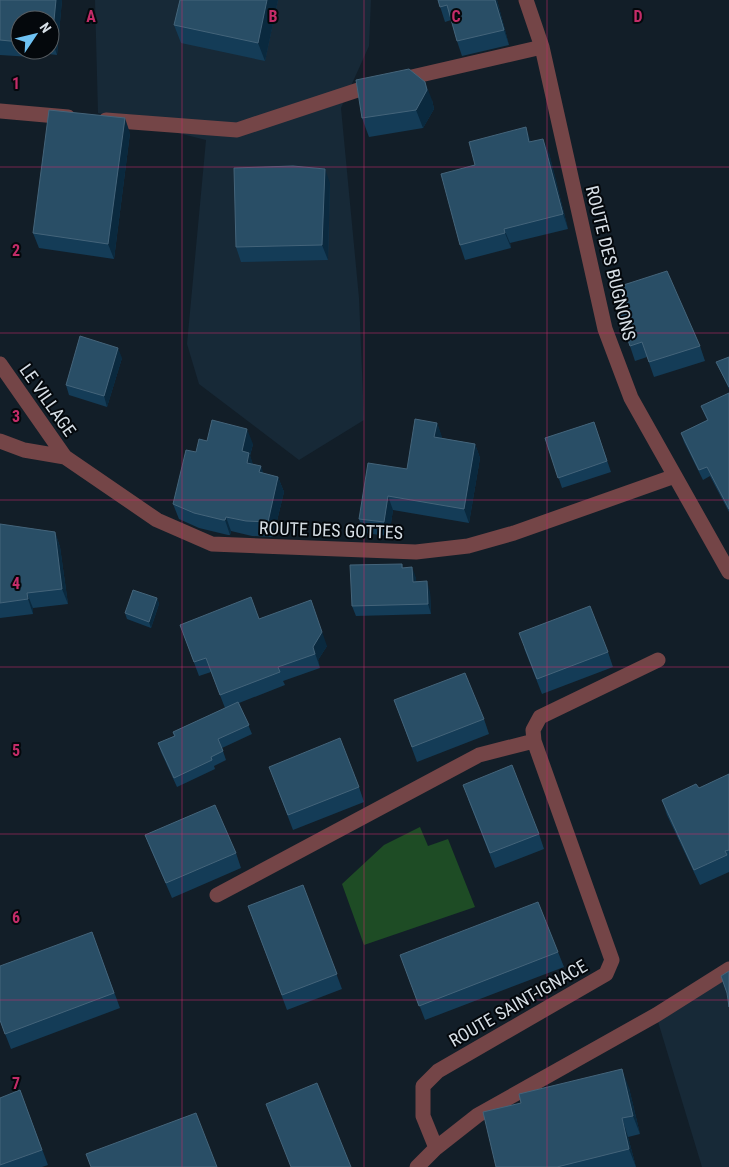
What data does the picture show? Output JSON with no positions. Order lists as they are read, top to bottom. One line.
{"streets":{"street":["ROUTE DES BUGNONS","LE VILLAGE","ROUTE DES GOTTES","ROUTE SAINT-IGNACE"]},"crossings":[["ROUTE DES BUGNONS","ROUTE DES GOTTES"],["LE VILLAGE","ROUTE DES GOTTES"]],"north":"top right","grid":{"columns":["A","B","C","D"],"rows":["1","2","3","4","5","6","7"]}}
